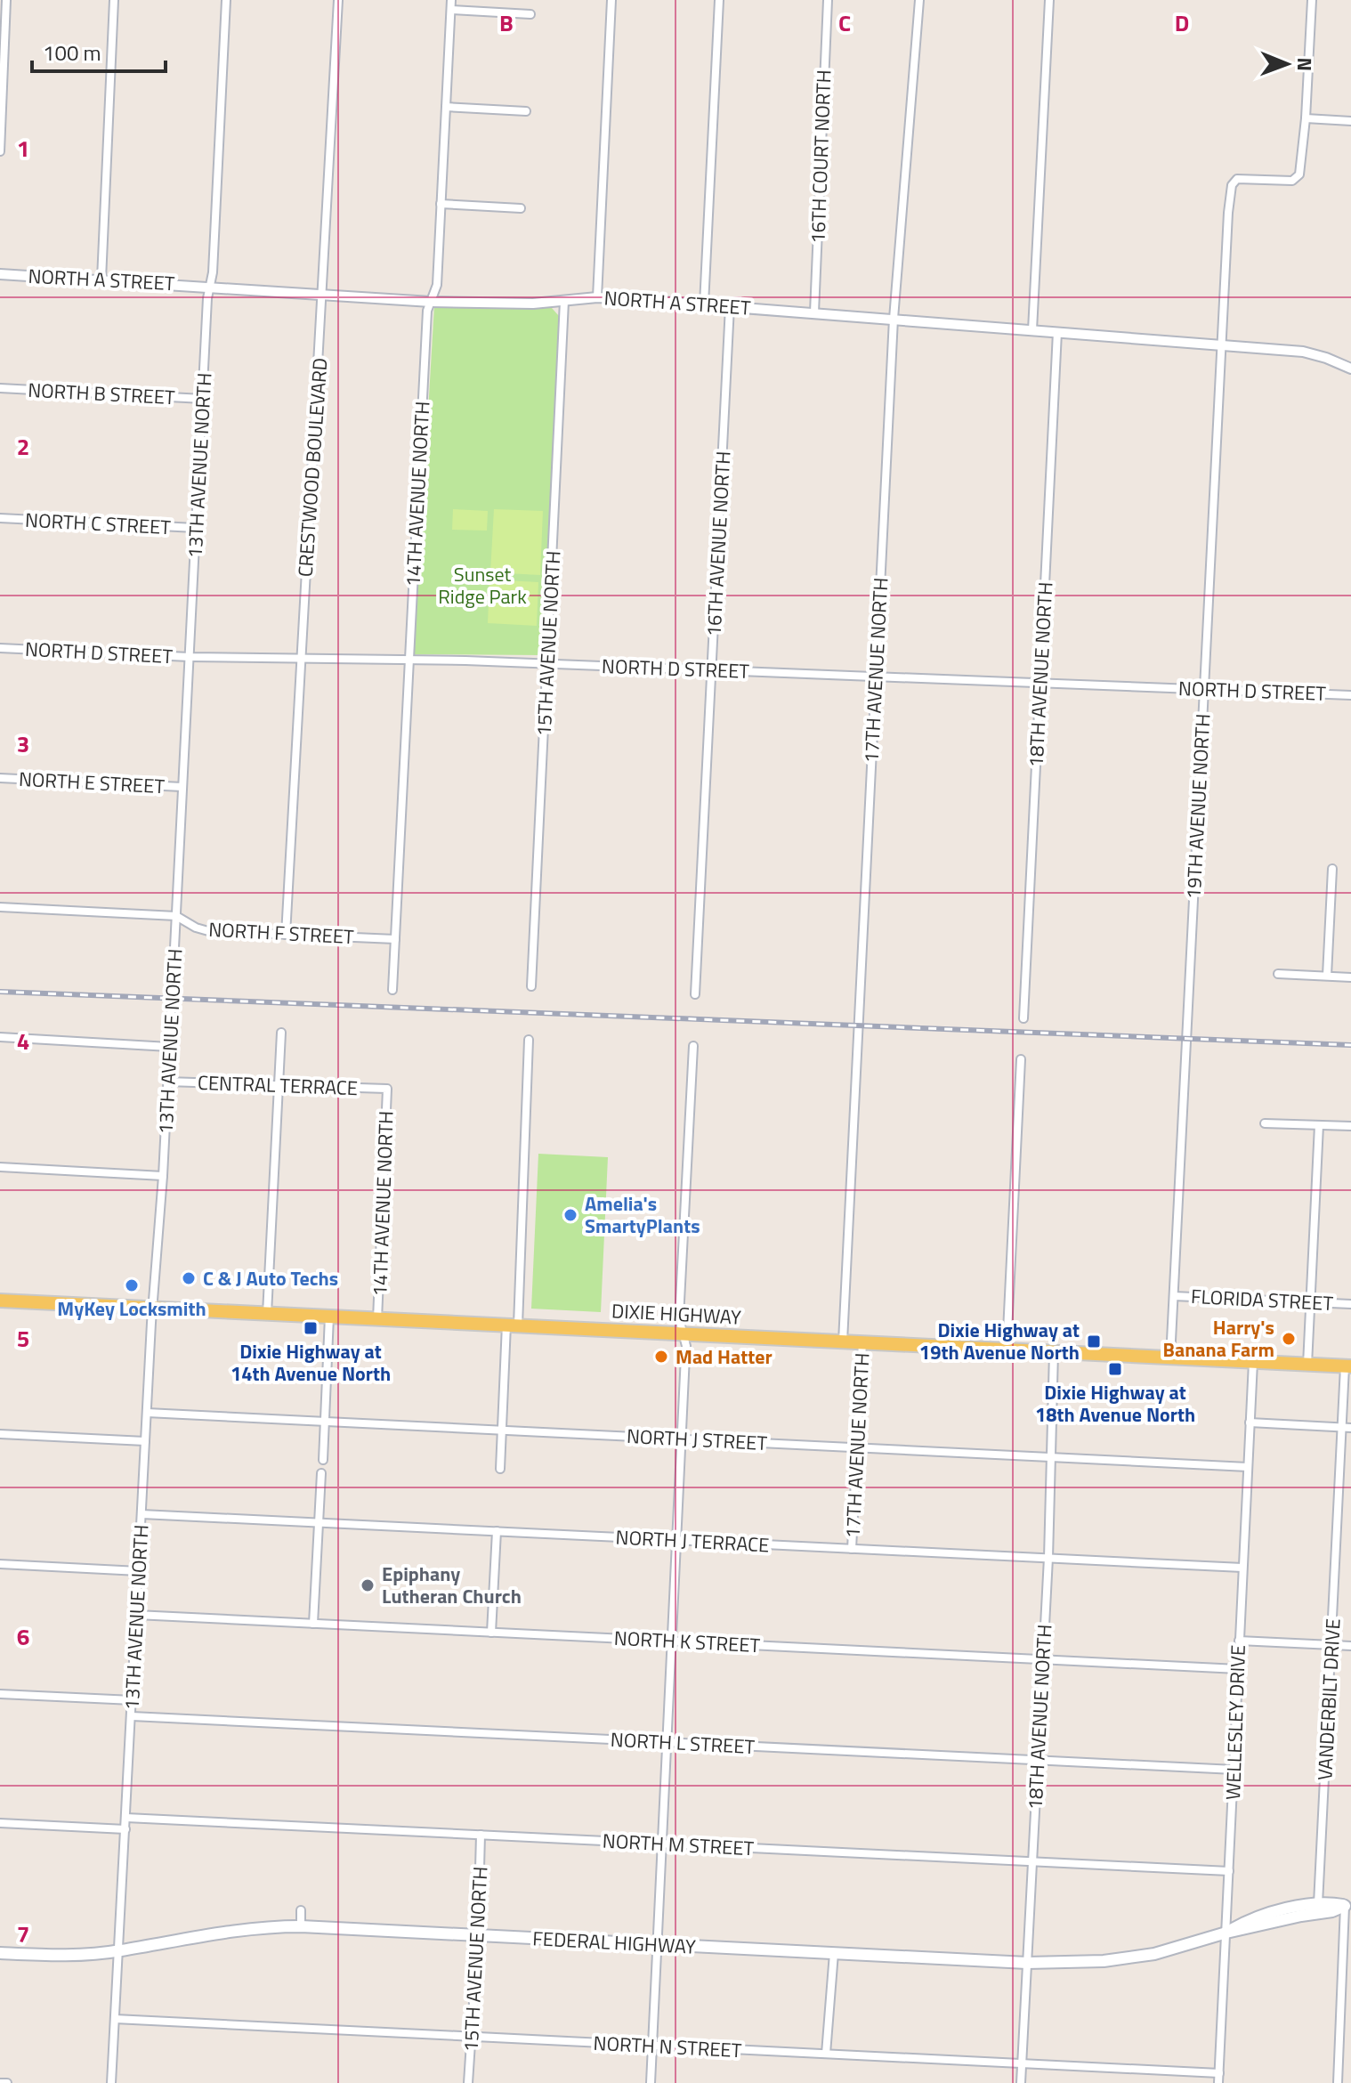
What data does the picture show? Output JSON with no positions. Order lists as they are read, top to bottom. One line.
{"streets":{"main road":["DIXIE HIGHWAY","FEDERAL HIGHWAY"],"street":["16TH COURT NORTH","NORTH A STREET","NORTH B STREET","13TH AVENUE NORTH","CRESTWOOD BOULEVARD","14TH AVENUE NORTH","NORTH C STREET","16TH AVENUE NORTH","15TH AVENUE NORTH","NORTH D STREET","17TH AVENUE NORTH","18TH AVENUE NORTH","NORTH E STREET","19TH AVENUE NORTH","NORTH F STREET","CENTRAL TERRACE","FLORIDA STREET","NORTH J STREET","NORTH J TERRACE","NORTH K STREET","VANDERBILT DRIVE","WELLESLEY DRIVE","NORTH L STREET","NORTH M STREET","NORTH N STREET"]},"crossings":[["16TH COURT NORTH","NORTH A STREET"],["NORTH A STREET","13TH AVENUE NORTH"],["NORTH A STREET","CRESTWOOD BOULEVARD"],["NORTH A STREET","14TH AVENUE NORTH"],["NORTH A STREET","16TH AVENUE NORTH"],["NORTH A STREET","15TH AVENUE NORTH"],["NORTH A STREET","17TH AVENUE NORTH"],["NORTH A STREET","18TH AVENUE NORTH"],["NORTH A STREET","19TH AVENUE NORTH"],["NORTH B STREET","13TH AVENUE NORTH"],["13TH AVENUE NORTH","NORTH C STREET"],["13TH AVENUE NORTH","NORTH D STREET"],["13TH AVENUE NORTH","NORTH E STREET"],["13TH AVENUE NORTH","NORTH F STREET"],["13TH AVENUE NORTH","CENTRAL TERRACE"],["13TH AVENUE NORTH","DIXIE HIGHWAY"],["13TH AVENUE NORTH","NORTH J STREET"],["13TH AVENUE NORTH","NORTH J TERRACE"],["13TH AVENUE NORTH","NORTH K STREET"],["13TH AVENUE NORTH","NORTH L STREET"],["13TH AVENUE NORTH","NORTH M STREET"],["13TH AVENUE NORTH","FEDERAL HIGHWAY"],["13TH AVENUE NORTH","NORTH N STREET"],["CRESTWOOD BOULEVARD","NORTH D STREET"],["CRESTWOOD BOULEVARD","NORTH F STREET"],["14TH AVENUE NORTH","NORTH D STREET"],["14TH AVENUE NORTH","NORTH F STREET"],["14TH AVENUE NORTH","CENTRAL TERRACE"],["14TH AVENUE NORTH","DIXIE HIGHWAY"],["16TH AVENUE NORTH","NORTH D STREET"],["15TH AVENUE NORTH","NORTH D STREET"],["15TH AVENUE NORTH","NORTH M STREET"],["15TH AVENUE NORTH","FEDERAL HIGHWAY"],["15TH AVENUE NORTH","NORTH N STREET"],["NORTH D STREET","17TH AVENUE NORTH"],["NORTH D STREET","18TH AVENUE NORTH"],["NORTH D STREET","19TH AVENUE NORTH"],["17TH AVENUE NORTH","DIXIE HIGHWAY"],["17TH AVENUE NORTH","NORTH J STREET"],["17TH AVENUE NORTH","NORTH J TERRACE"],["18TH AVENUE NORTH","DIXIE HIGHWAY"],["18TH AVENUE NORTH","NORTH J STREET"],["18TH AVENUE NORTH","NORTH J TERRACE"],["18TH AVENUE NORTH","NORTH K STREET"],["18TH AVENUE NORTH","NORTH L STREET"],["18TH AVENUE NORTH","NORTH M STREET"],["18TH AVENUE NORTH","FEDERAL HIGHWAY"],["18TH AVENUE NORTH","NORTH N STREET"],["19TH AVENUE NORTH","FLORIDA STREET"],["19TH AVENUE NORTH","DIXIE HIGHWAY"],["DIXIE HIGHWAY","VANDERBILT DRIVE"],["DIXIE HIGHWAY","WELLESLEY DRIVE"],["NORTH J STREET","WELLESLEY DRIVE"],["NORTH J TERRACE","WELLESLEY DRIVE"],["NORTH K STREET","WELLESLEY DRIVE"],["VANDERBILT DRIVE","FEDERAL HIGHWAY"],["WELLESLEY DRIVE","NORTH L STREET"],["WELLESLEY DRIVE","NORTH M STREET"],["WELLESLEY DRIVE","FEDERAL HIGHWAY"],["WELLESLEY DRIVE","NORTH N STREET"]],"parks":["Sunset Ridge Park"],"places":{"other":["Amelia's SmartyPlants","C & J Auto Techs","MyKey Locksmith","Harry's Banana Farm","Mad Hatter","Epiphany Lutheran Church"],"transit":["Dixie Highway at 14th Avenue North","Dixie Highway at 19th Avenue North","Dixie Highway at 18th Avenue North"]},"scale_bar":"100 m","north":"right","grid":{"columns":["B","C","D"],"rows":["1","2","3","4","5","6","7"]}}
